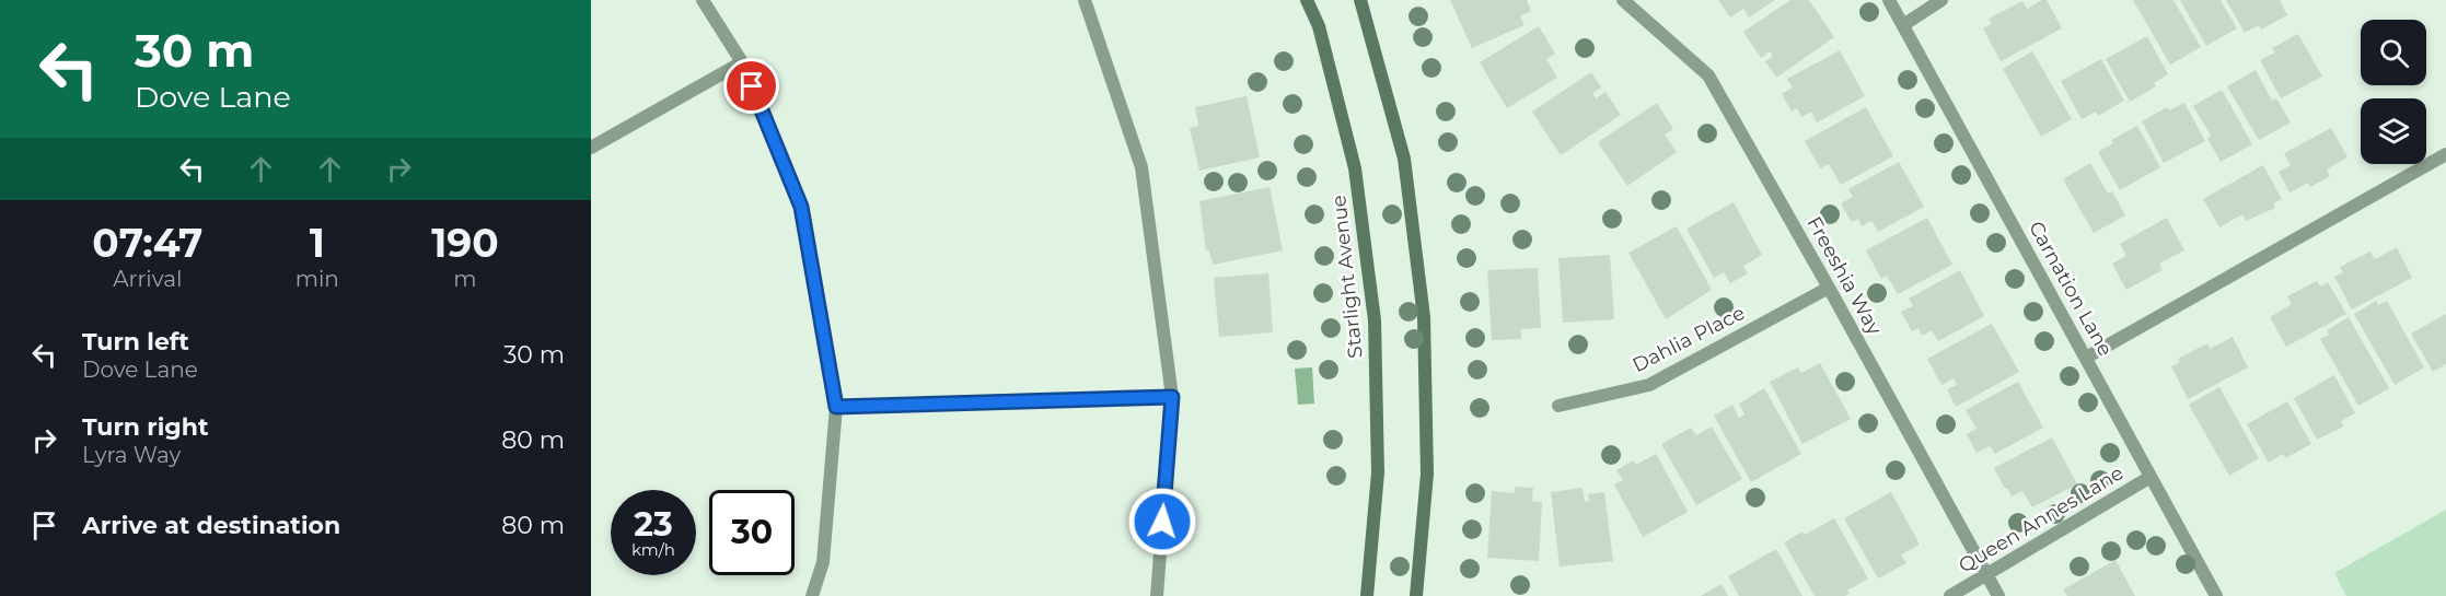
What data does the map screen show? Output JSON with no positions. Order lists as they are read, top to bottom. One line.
{"streets":{"street":["Freeshia Way","Starlight Avenue","Carnation Lane","Dahlia Place","Queen Annes Lane"]},"crossings":[["Freeshia Way","Dahlia Place"],["Freeshia Way","Queen Annes Lane"],["Carnation Lane","Queen Annes Lane"]],"page":{"turn":["30 m","Dove Lane"],"eta":["07:47","Arrival","1","min","190","m"],"list":[{"name":"Turn left","note":"Dove Lane","value":"30 m"},{"name":"Turn right","note":"Lyra Way","value":"80 m"},{"name":"Arrive at destination","value":"80 m"}],"speed":"23 km/h","limit":"30"}}
